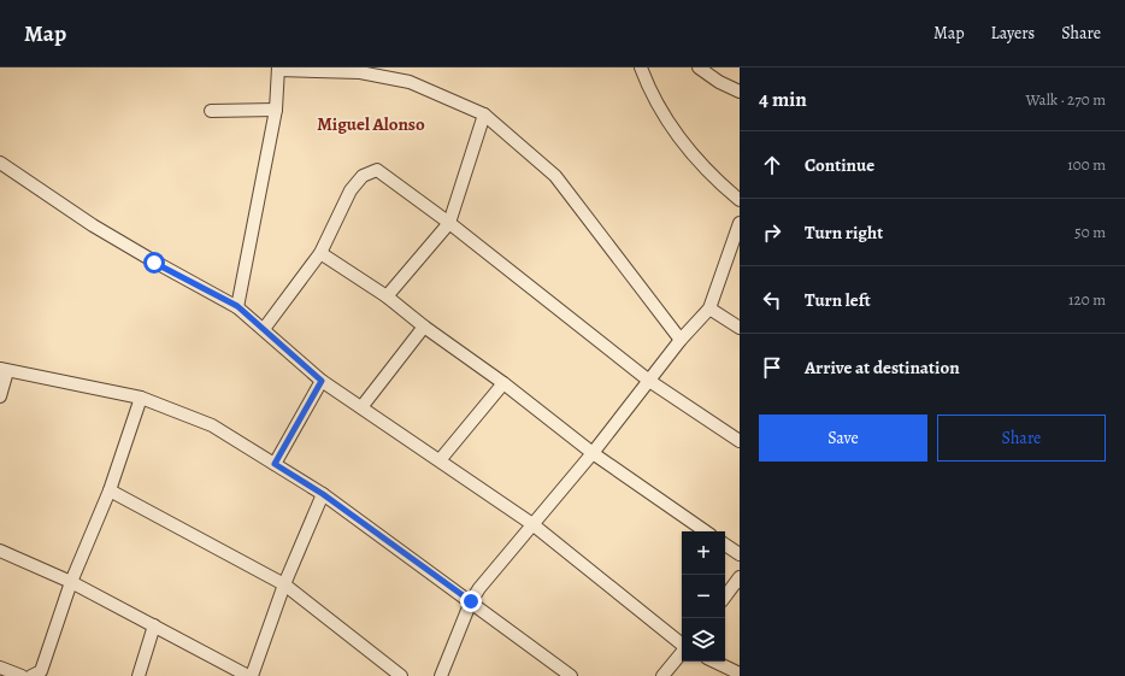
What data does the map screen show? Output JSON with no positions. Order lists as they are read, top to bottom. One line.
{"districts":["Miguel Alonso"],"page":{"header":"Map","nav":["Map","Layers","Share"],"heading":["4 min","Walk · 270 m"],"list":[["Continue","100 m"],["Turn right","50 m"],["Turn left","120 m"],"Arrive at destination"],"buttons":["Save","Share"],"map_buttons":["+","−"]}}
